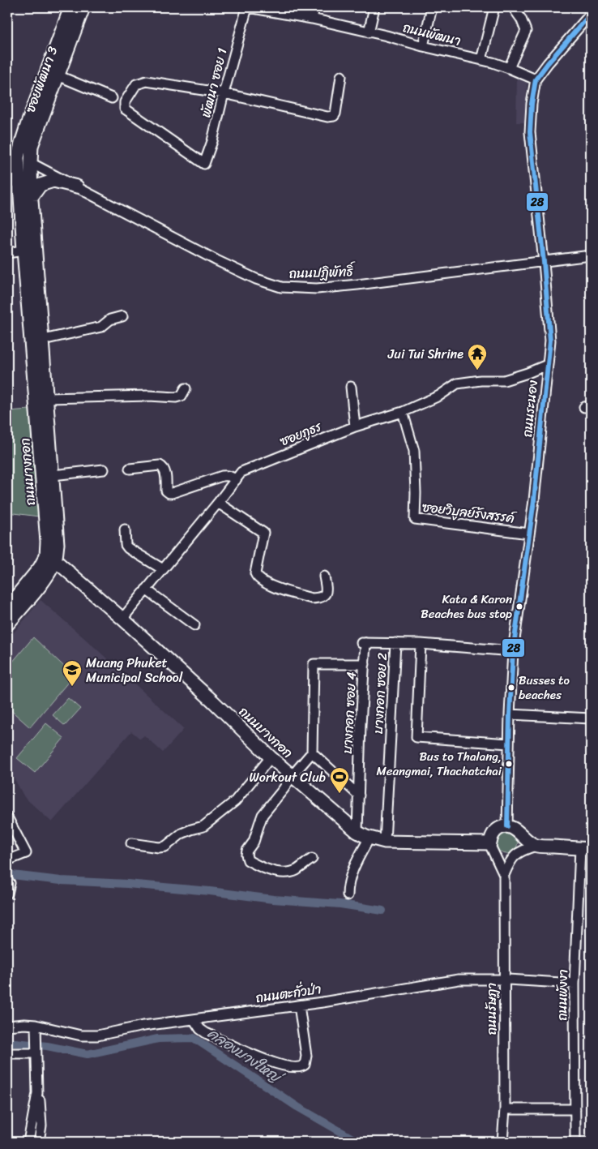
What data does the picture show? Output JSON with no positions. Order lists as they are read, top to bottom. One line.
{"streets":{"main road":["ซอยพัฒนา 3","ถนนบางกอก"],"street":["ถนนพัฒนา","พัฒนา ซอย 1","ถนนปฏิพัทธิ์","ถนนระนอง","ซอยภูธร","ซอยวิบูลย์รังสรรค์","บางกอก ซอย 2","บางกอก ซอย 4","ถนนตะกั่วป่า","ถนนพังงา","ถนนรัษฎา"]},"crossings":[["ถนนพัฒนา","พัฒนา ซอย 1"],["ถนนพัฒนา","ถนนระนอง"],["ซอยพัฒนา 3","ถนนปฏิพัทธิ์"],["ซอยพัฒนา 3","ถนนบางกอก"],["ถนนปฏิพัทธิ์","ถนนระนอง"],["ถนนปฏิพัทธิ์","ถนนบางกอก"],["ถนนระนอง","ซอยภูธร"],["ถนนระนอง","ซอยวิบูลย์รังสรรค์"],["ซอยภูธร","ถนนบางกอก"],["ซอยภูธร","ซอยวิบูลย์รังสรรค์"],["ถนนบางกอก","บางกอก ซอย 2"],["ถนนบางกอก","บางกอก ซอย 4"],["บางกอก ซอย 2","บางกอก ซอย 4"],["ถนนตะกั่วป่า","ถนนพังงา"],["ถนนตะกั่วป่า","ถนนรัษฎา"]],"water":["คลองบางใหญ่"],"places":{"temple":["Jui Tui Shrine"],"other":["Kata & Karon Beaches bus stop","Busses to beaches","Bus to Thalang, Meangmai, Thachatchai"],"school or university":["Muang Phuket Municipal School"],"sports":["Workout Club"]},"lines":["transit line 28"]}
